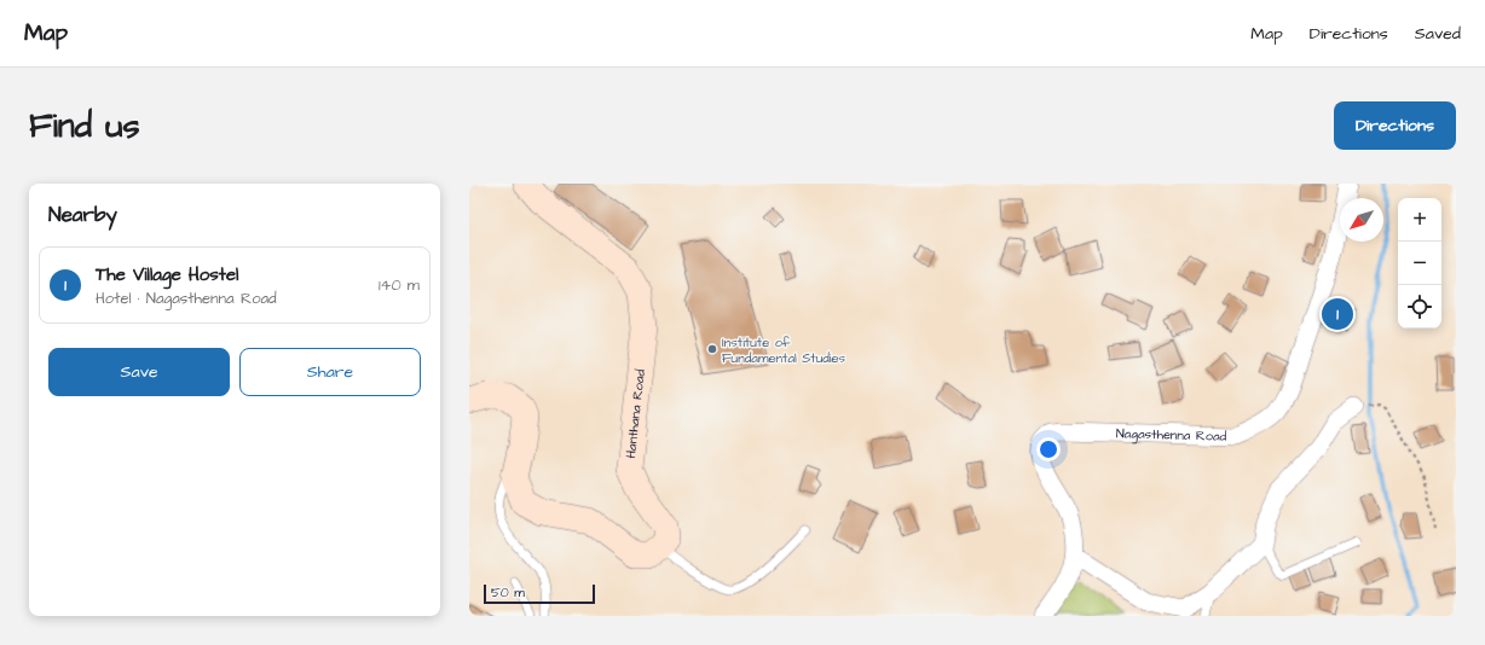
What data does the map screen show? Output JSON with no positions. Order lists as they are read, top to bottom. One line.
{"streets":{"street":["Hanthana Road","Nagasthenna Road"]},"places":["Institute of Fundamental Studies"],"scale_bar":"50 m","north":"bottom left","page":{"header":"Map","nav":["Map","Directions","Saved"],"buttons":["Directions",["Save","Share"]],"title":"Find us","heading":"Nearby","map_buttons":["+","−"],"list":[{"mark":"1","name":"The Village Hostel","note":"Hotel · Nagasthenna Road","value":"140 m"}],"pins":"1","scale":"50 m"}}
